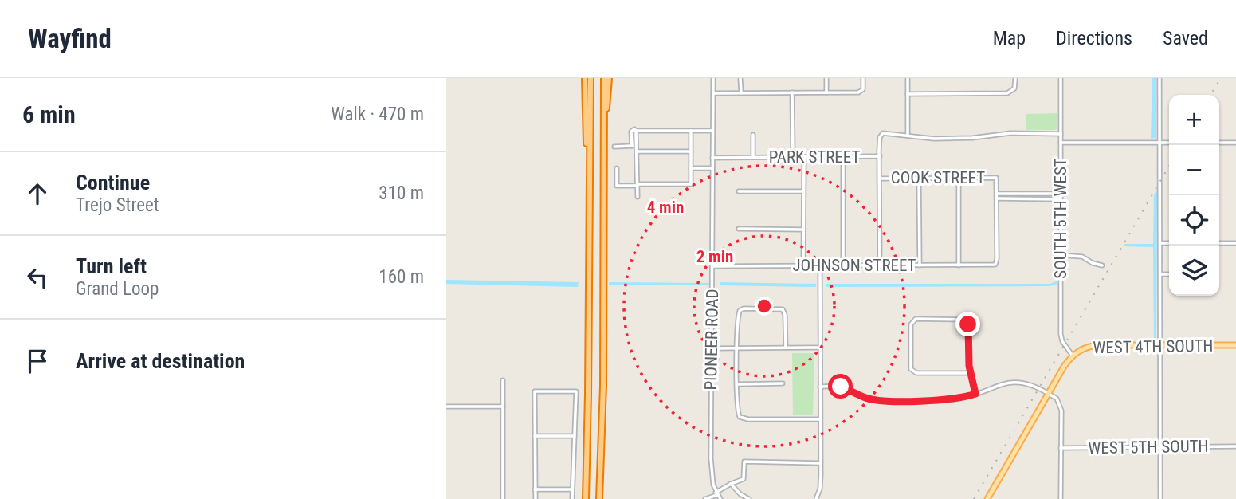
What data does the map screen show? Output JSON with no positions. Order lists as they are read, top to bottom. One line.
{"streets":{"main road":["WEST 4TH SOUTH"],"street":["PARK STREET","COOK STREET","SOUTH 5TH WEST","JOHNSON STREET","PIONEER ROAD","WEST 5TH SOUTH"]},"crossings":[["PARK STREET","SOUTH 5TH WEST"],["PARK STREET","PIONEER ROAD"],["SOUTH 5TH WEST","WEST 4TH SOUTH"],["JOHNSON STREET","PIONEER ROAD"]],"page":{"header":"Wayfind","nav":["Map","Directions","Saved"],"heading":["6 min","Walk · 470 m"],"map_buttons":["+","−"],"list":[["Continue","Trejo Street","310 m"],["Turn left","Grand Loop","160 m"],"Arrive at destination"]},"rings":["4 min","2 min"]}
